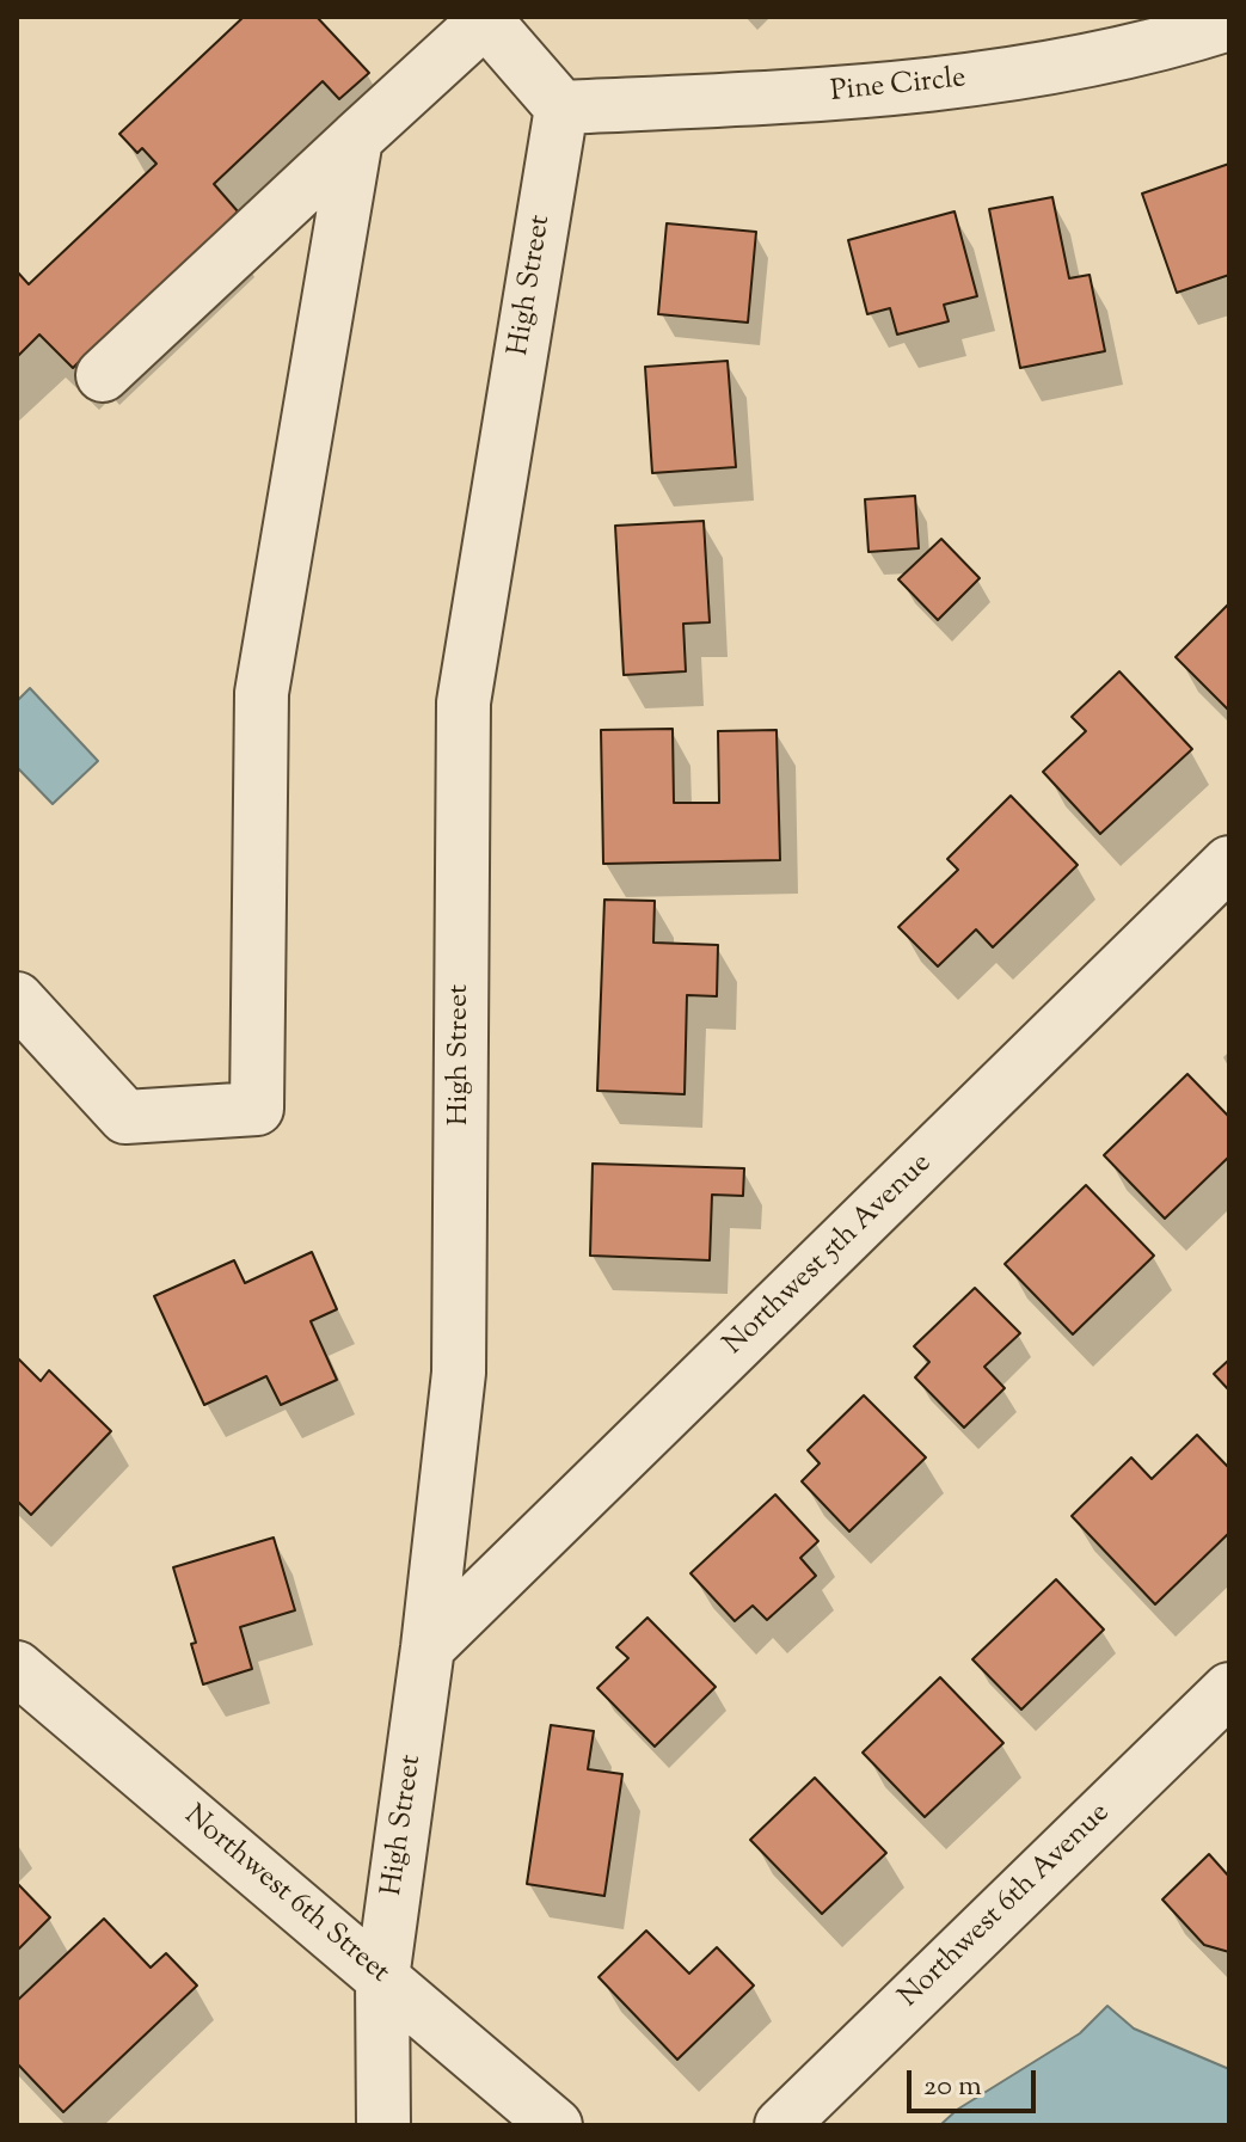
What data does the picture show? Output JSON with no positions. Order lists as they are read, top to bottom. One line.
{"streets":{"street":["Pine Circle","High Street","Northwest 5th Avenue","Northwest 6th Street","Northwest 6th Avenue"]},"crossings":[["Pine Circle","High Street"],["High Street","Northwest 5th Avenue"],["High Street","Northwest 6th Street"]],"scale_bar":"20 m"}
